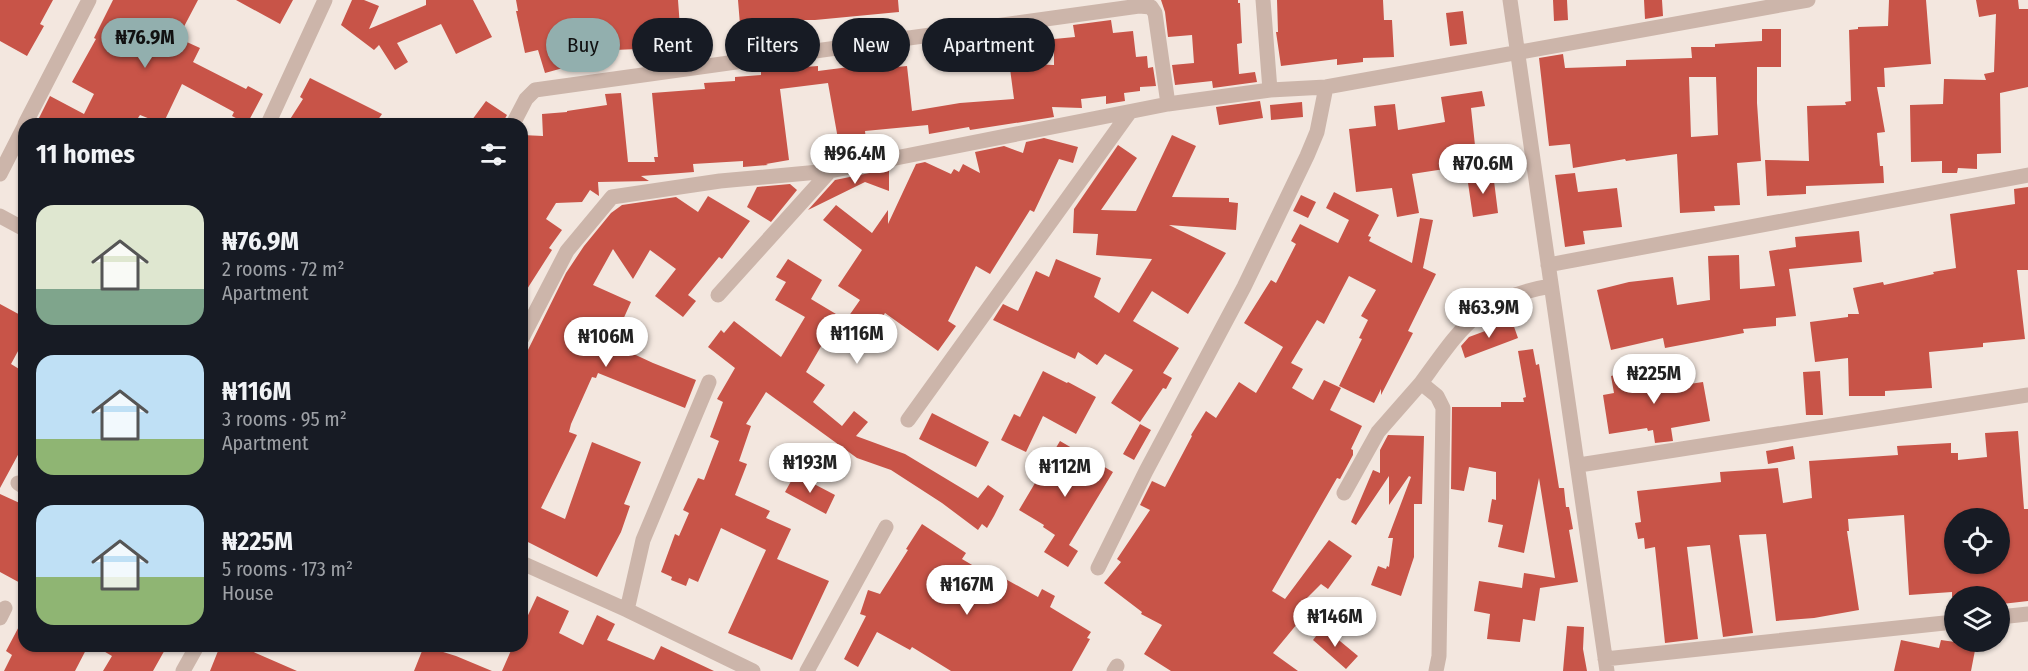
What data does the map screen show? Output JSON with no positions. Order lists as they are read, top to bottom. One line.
{"page":{"price":["₦76.9M","₦96.4M","₦70.6M","₦63.9M","₦116M","₦106M","₦225M","₦193M","₦112M","₦167M","₦146M"],"chip":["Buy","Rent","Filters","New","Apartment"],"heading":"11 homes","list":[{"name":"₦76.9M","note":"2 rooms · 72 m² · Apartment"},{"name":"₦116M","note":"3 rooms · 95 m² · Apartment"},{"name":"₦225M","note":"5 rooms · 173 m² · House"}]}}
